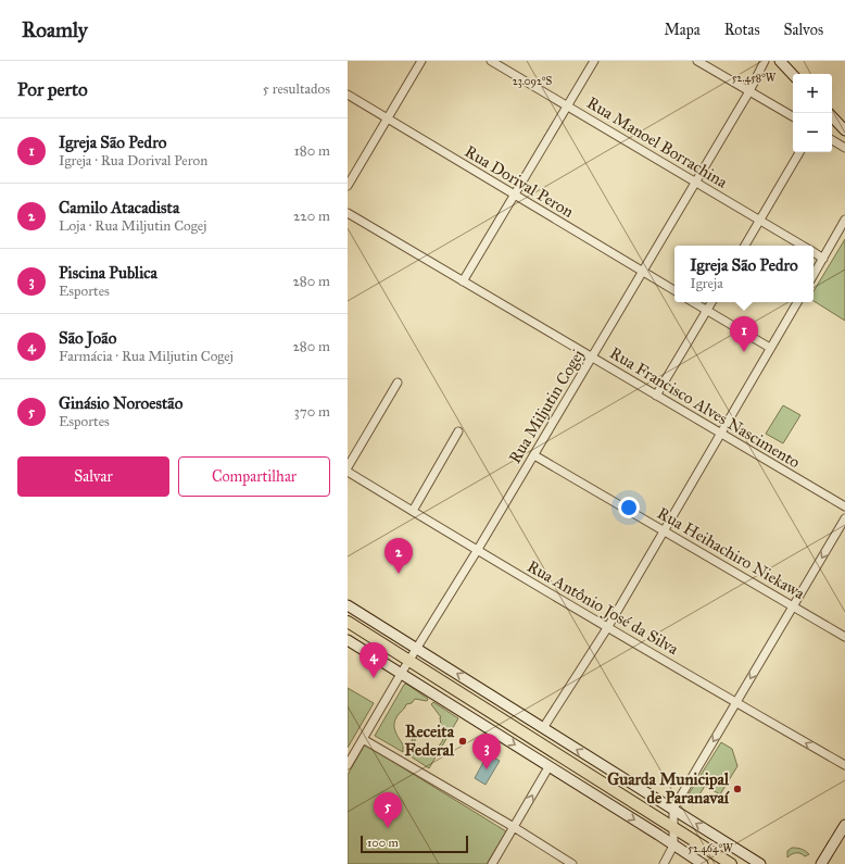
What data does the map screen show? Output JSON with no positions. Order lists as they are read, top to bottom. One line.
{"streets":{"street":["Rua Manoel Borrachina","Rua Dorival Peron","Rua Miljutin Cogej","Rua Francisco Alves Nascimento","Rua Heihachiro Niekawa","Rua Antônio José da Silva"]},"crossings":[["Rua Manoel Borrachina","Rua Miljutin Cogej"],["Rua Dorival Peron","Rua Miljutin Cogej"],["Rua Miljutin Cogej","Rua Francisco Alves Nascimento"],["Rua Miljutin Cogej","Rua Heihachiro Niekawa"],["Rua Miljutin Cogej","Rua Antônio José da Silva"]],"places":["Receita Federal","Guarda Municipal de Paranavaí"],"scale_bar":"100 m","page":{"header":"Roamly","nav":["Mapa","Rotas","Salvos"],"heading":["Por perto","5 resultados"],"map_buttons":["+","−"],"list":[{"mark":"1","name":"Igreja São Pedro","note":"Igreja · Rua Dorival Peron","value":"180 m"},{"mark":"2","name":"Camilo Atacadista","note":"Loja · Rua Miljutin Cogej","value":"220 m"},{"mark":"3","name":"Piscina Publica","note":"Esportes","value":"280 m"},{"mark":"4","name":"São João","note":"Farmácia · Rua Miljutin Cogej","value":"280 m"},{"mark":"5","name":"Ginásio Noroestão","note":"Esportes","value":"370 m"}],"popup":["Igreja São Pedro","Igreja"],"pins":["1","2","4","3","5"],"buttons":["Salvar","Compartilhar"],"scale":"100 m"},"coordinates":["52.458°W","23.092°S","52.464°W"]}
